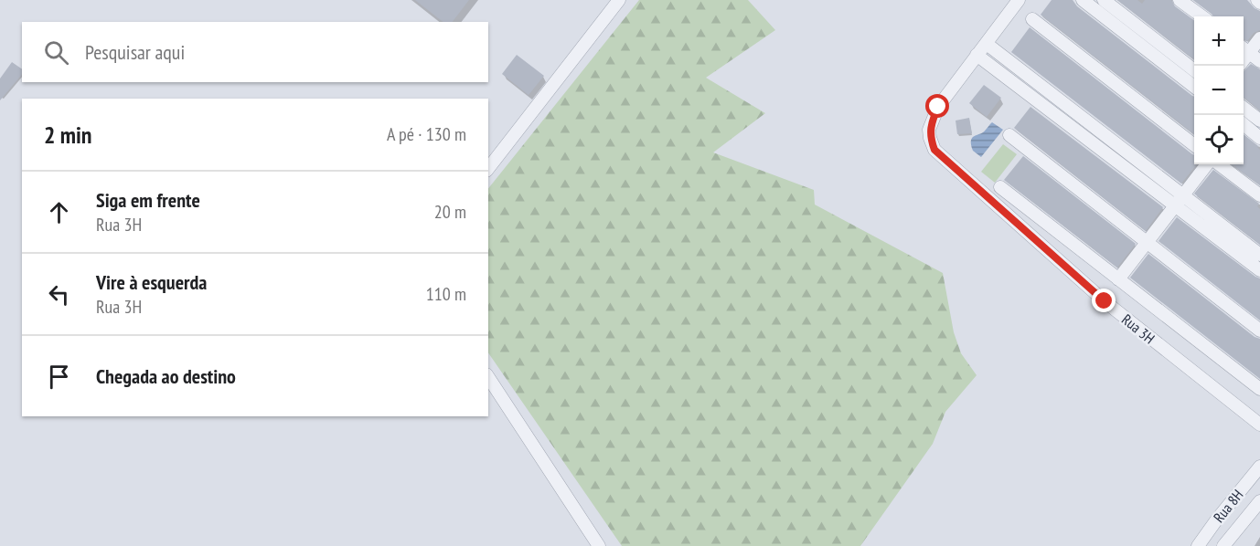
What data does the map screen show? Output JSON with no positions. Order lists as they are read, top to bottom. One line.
{"streets":{"street":["Rua 3H","Rua 8H"]},"page":{"map_buttons":["+","−"],"search":"Pesquisar aqui","heading":["2 min","A pé · 130 m"],"list":[["Siga em frente","Rua 3H","20 m"],["Vire à esquerda","Rua 3H","110 m"],"Chegada ao destino"]}}
